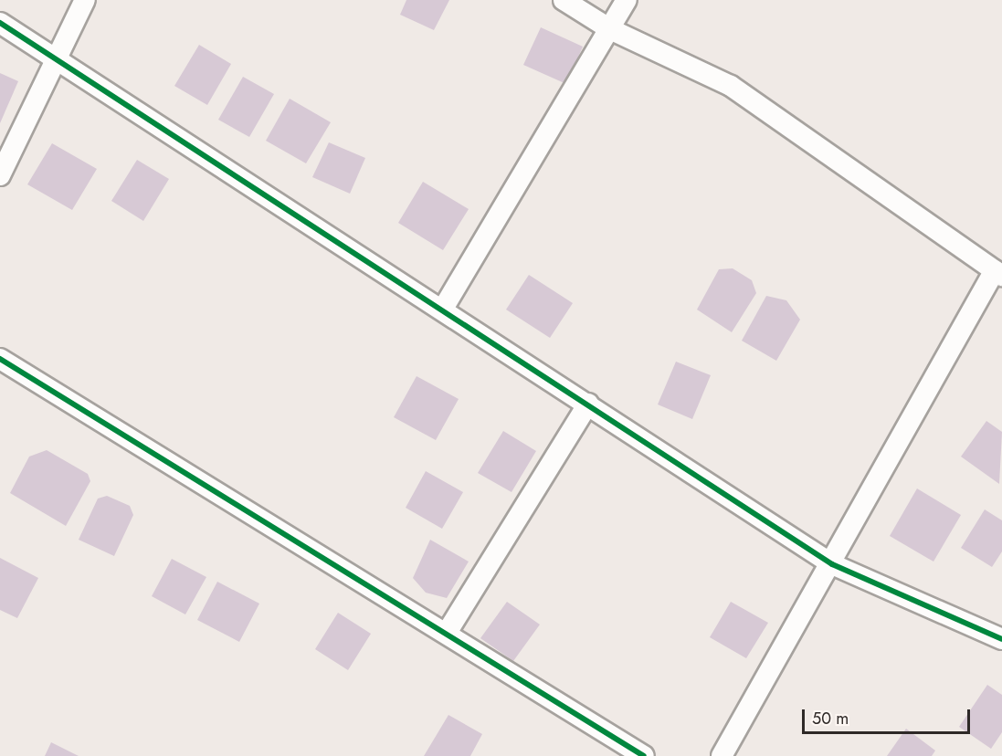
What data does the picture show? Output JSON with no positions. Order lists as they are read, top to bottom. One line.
{"scale_bar":"50 m"}
